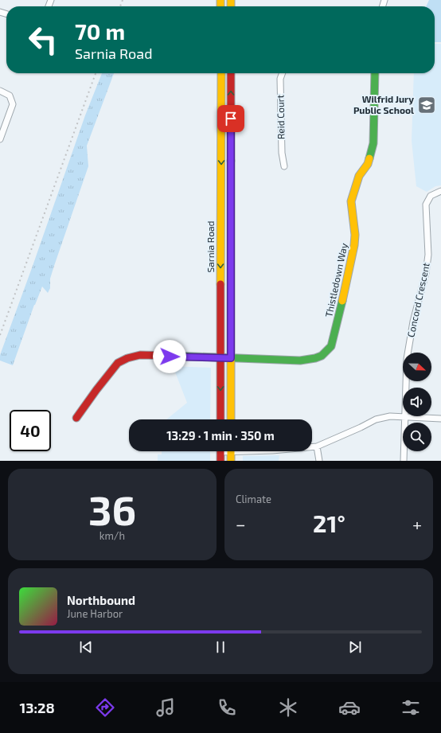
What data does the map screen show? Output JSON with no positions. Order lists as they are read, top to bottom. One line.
{"streets":{"main road":["Sarnia Road","Thistledown Way"],"street":["Reid Court","Concord Crescent"]},"crossings":[["Sarnia Road","Thistledown Way"]],"places":{"school or university":["Wilfrid Jury Public School"]},"north":"right","page":{"turn":["70 m","Sarnia Road"],"limit":"40","trip":"13:29 · 1 min · 350 m","tile":[["36","km/h"],"Climate"],"heat":["−","21°","+"],"song":["Northbound","June Harbor"],"tabs":"13:28"}}
